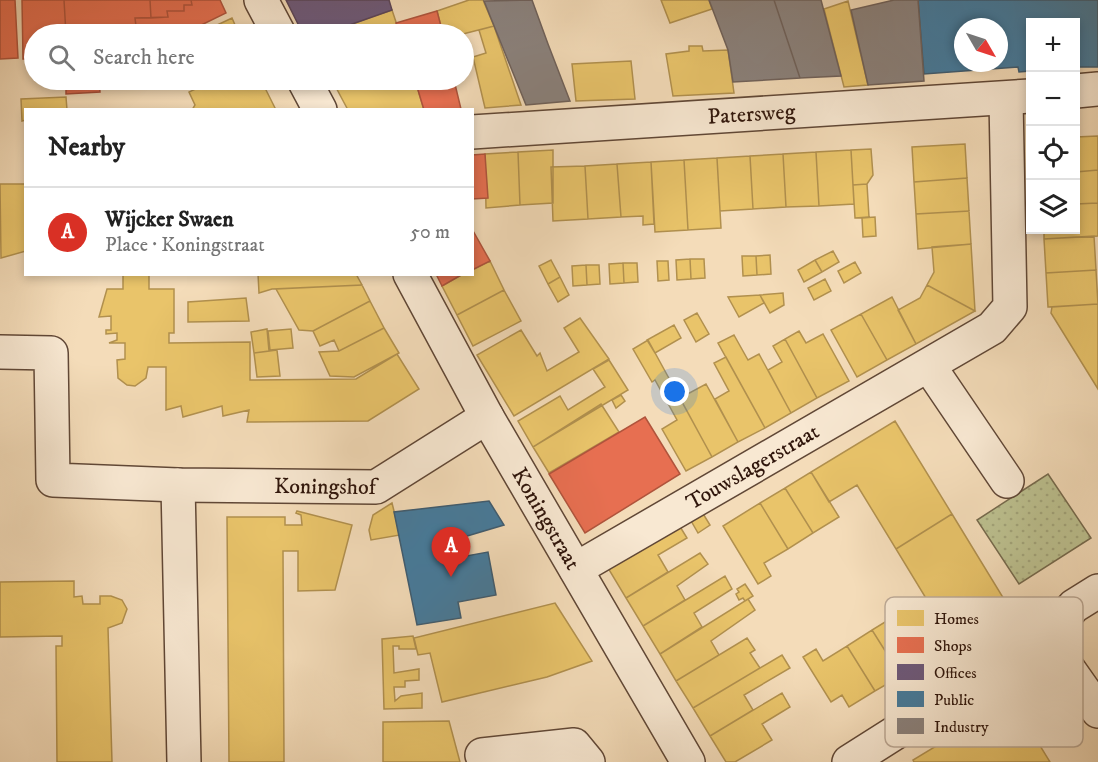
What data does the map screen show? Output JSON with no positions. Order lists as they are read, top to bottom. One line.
{"streets":{"street":["Patersweg","Touwslagerstraat","Koningshof","Koningstraat"]},"crossings":[["Patersweg","Touwslagerstraat"],["Touwslagerstraat","Koningstraat"],["Koningshof","Koningstraat"]],"legend":["Homes","Shops","Offices","Public","Industry"],"north":"bottom right","page":{"map_buttons":["+","−"],"search":"Search here","heading":"Nearby","list":[{"mark":"A","name":"Wijcker Swaen","note":"Place · Koningstraat","value":"50 m"}],"pins":"A"}}
